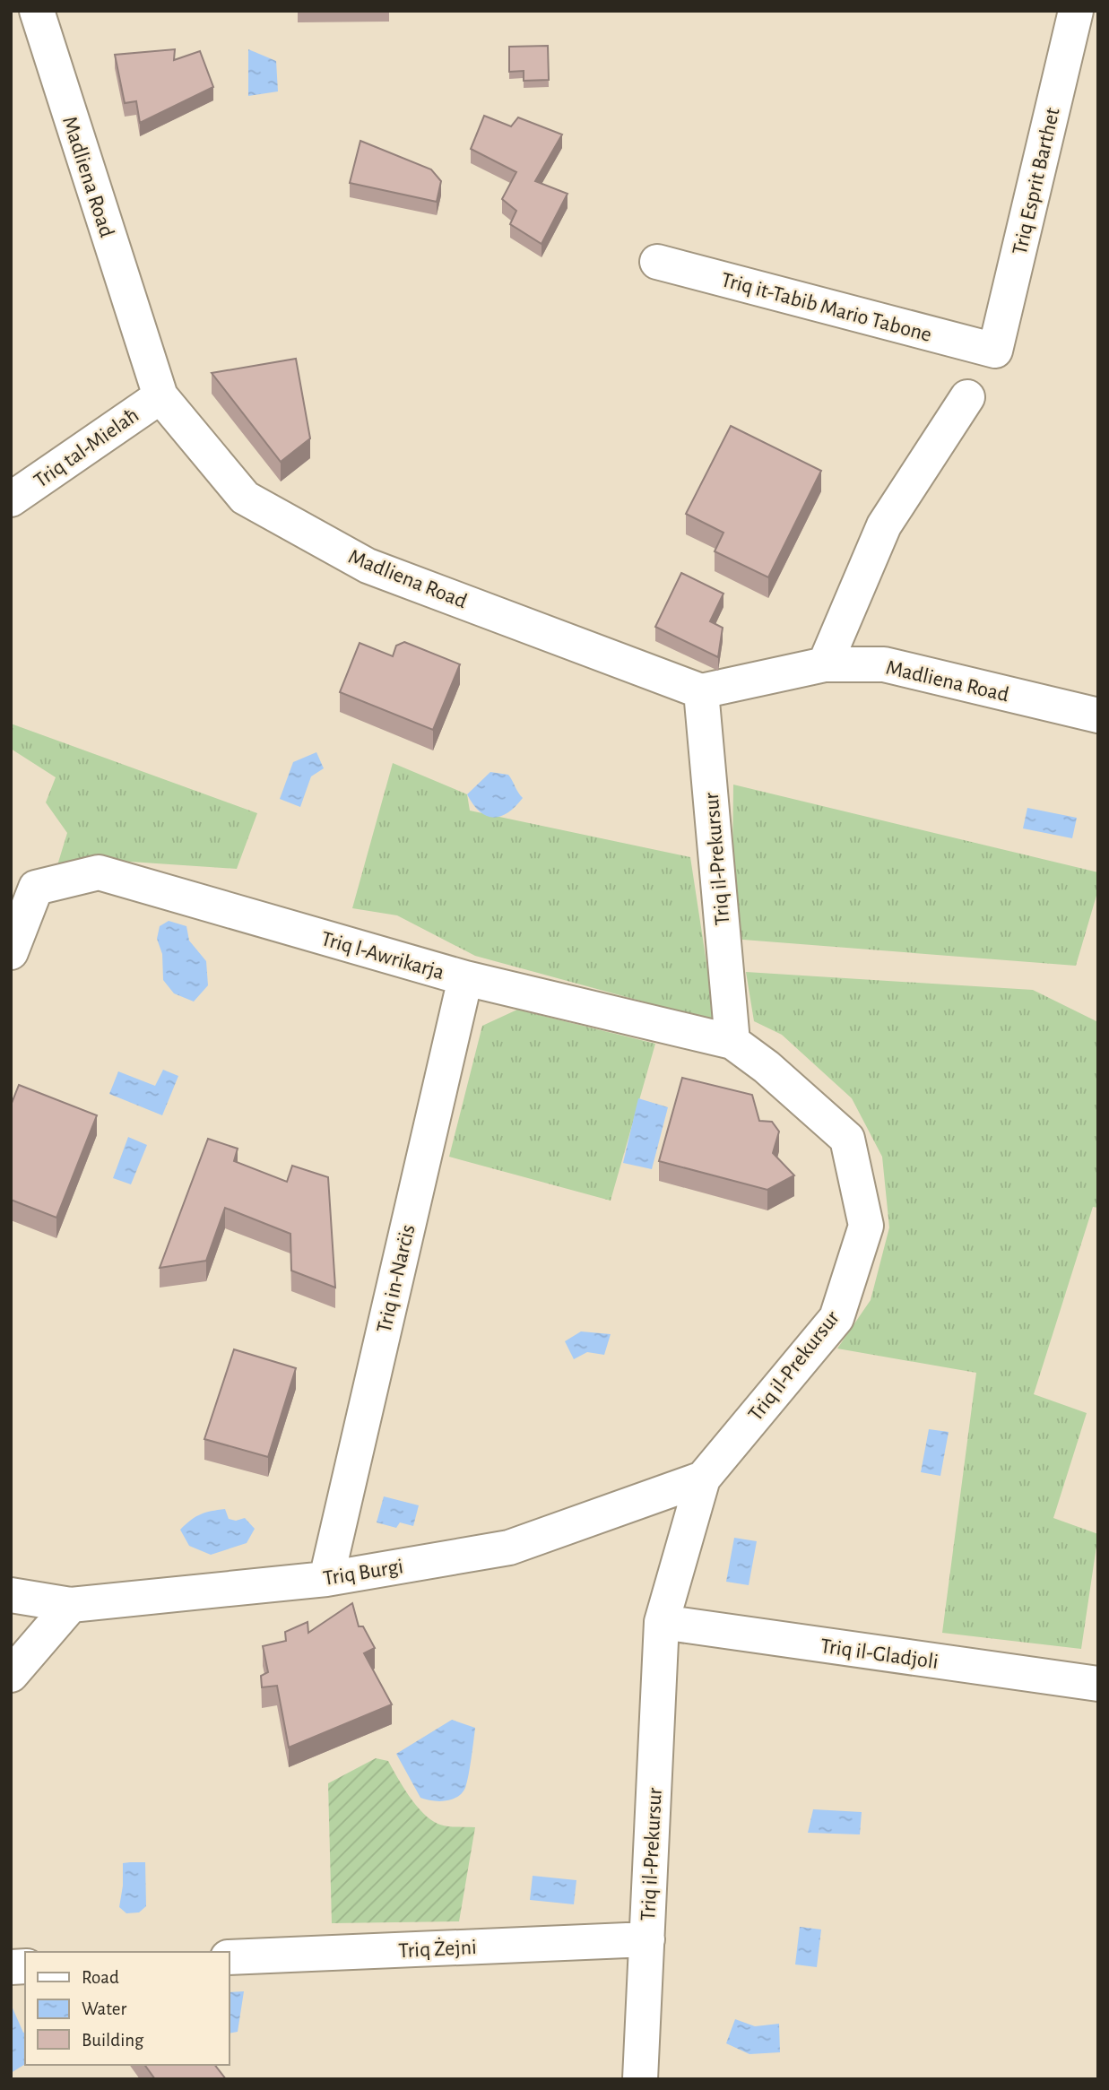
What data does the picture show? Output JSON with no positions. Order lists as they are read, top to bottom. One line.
{"streets":{"street":["Madliena Road","Triq Esprit Barthet","Triq it-Tabib Mario Tabone","Triq tal-Mielaħ","Triq il-Prekursur","Triq l-Awrikarja","Triq in-Narċis","Triq Burgi","Triq il-Gladjoli","Triq Żejni"]},"crossings":[["Madliena Road","Triq tal-Mielaħ"],["Madliena Road","Triq il-Prekursur"],["Triq Esprit Barthet","Triq it-Tabib Mario Tabone"],["Triq il-Prekursur","Triq l-Awrikarja"],["Triq il-Prekursur","Triq Burgi"],["Triq il-Prekursur","Triq il-Gladjoli"],["Triq il-Prekursur","Triq Żejni"],["Triq l-Awrikarja","Triq in-Narċis"],["Triq in-Narċis","Triq Burgi"]],"legend":["Road","Water","Building"]}
